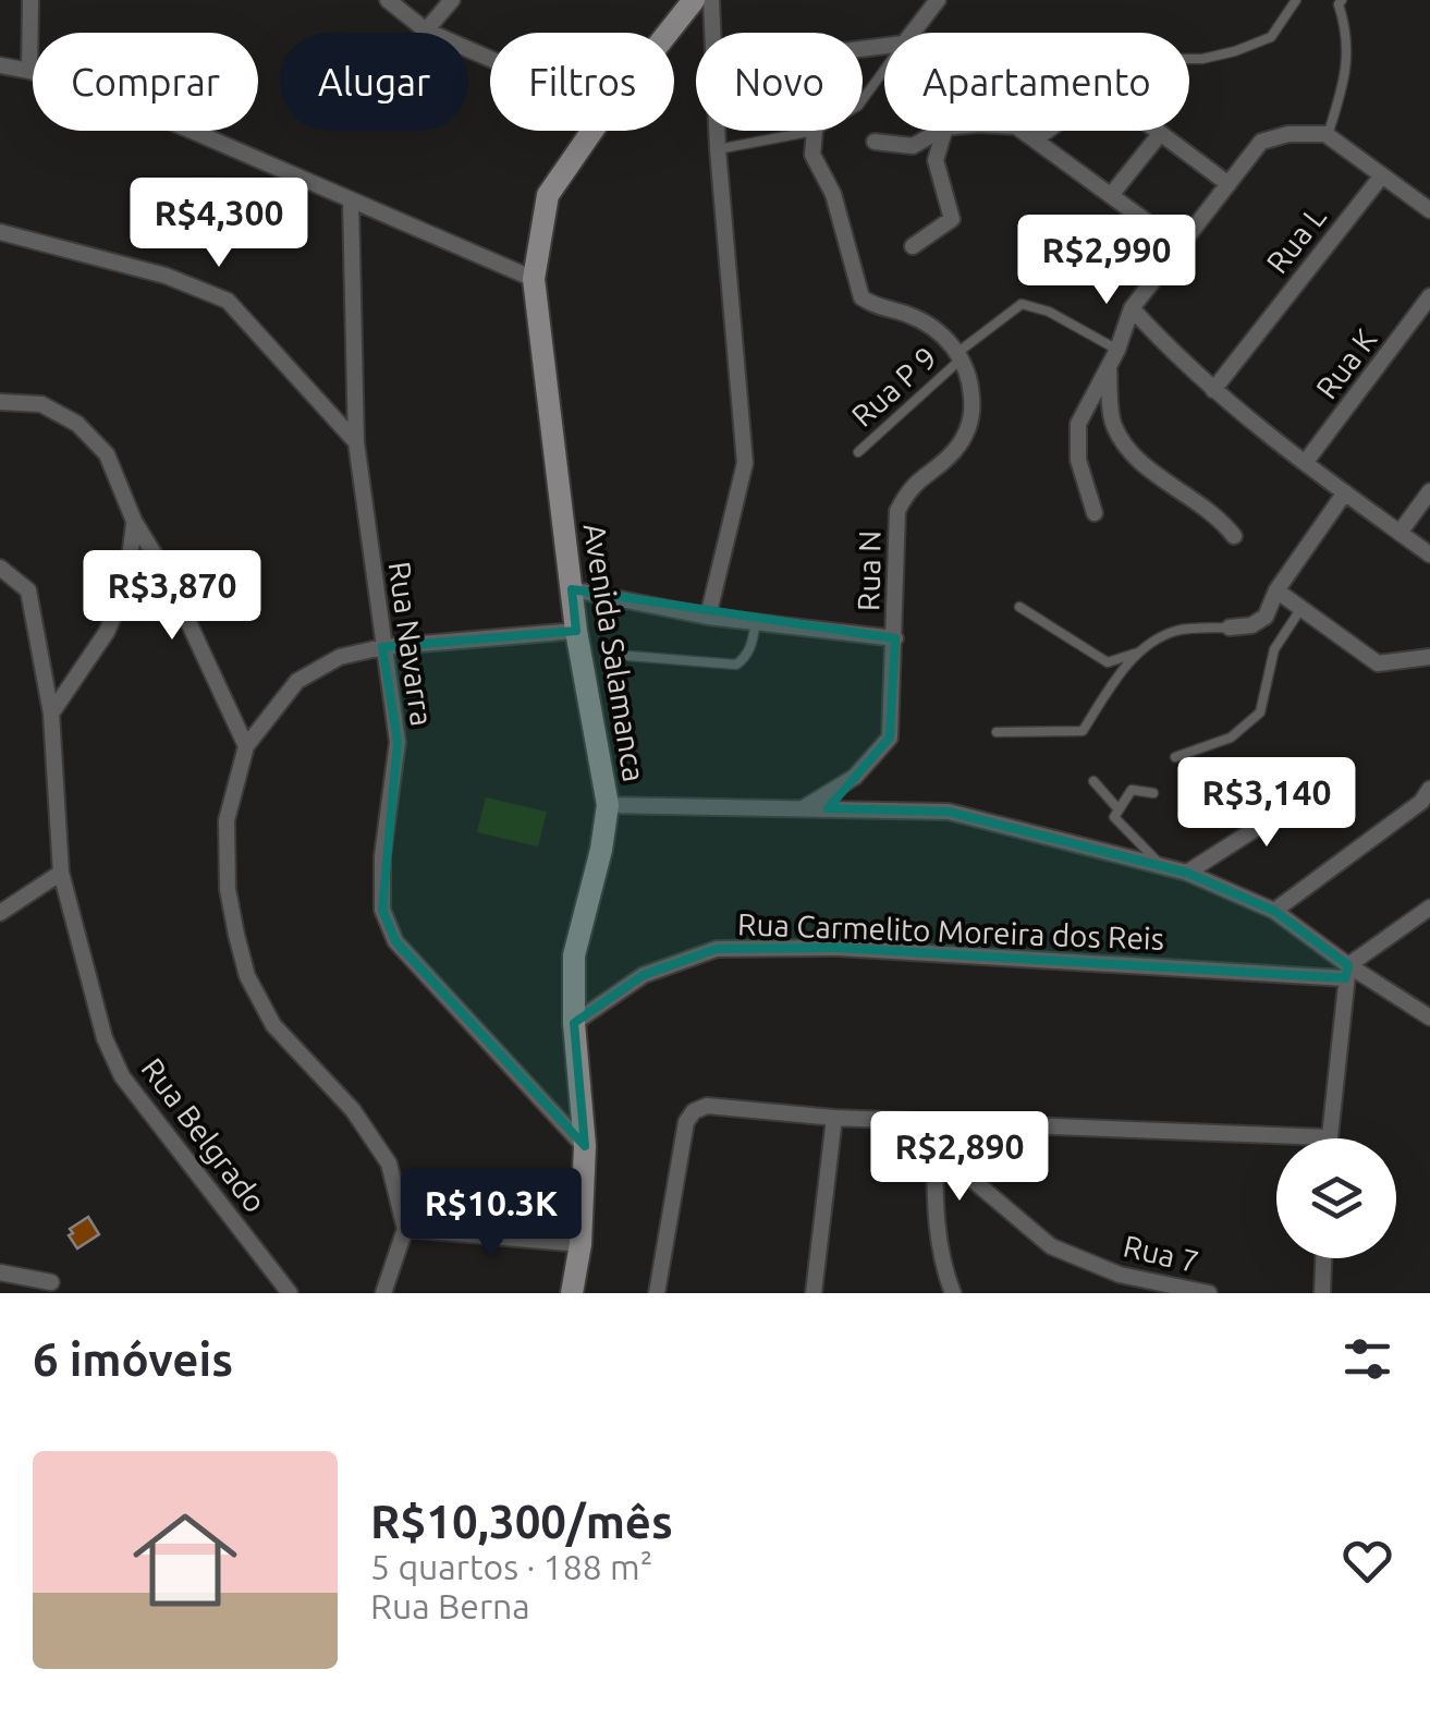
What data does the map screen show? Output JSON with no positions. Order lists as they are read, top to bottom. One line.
{"streets":{"street":["Rua L","Rua K","Rua N","Rua Navarra","Avenida Salamanca","Rua Carmelito Moreira dos Reis","Rua Belgrado","Rua 7"],"lane":["Rua P 9"]},"crossings":[["Rua P 9","Rua N"],["Rua Navarra","Avenida Salamanca"],["Avenida Salamanca","Rua Carmelito Moreira dos Reis"]],"page":{"chip":["Comprar","Alugar","Filtros","Novo","Apartamento"],"price":["R$4,300","R$2,990","R$3,870","R$3,140","R$2,890","R$10.3K"],"heading":"6 imóveis","list":[{"name":"R$10,300/mês","note":"5 quartos · 188 m² · Rua Berna"}]}}
